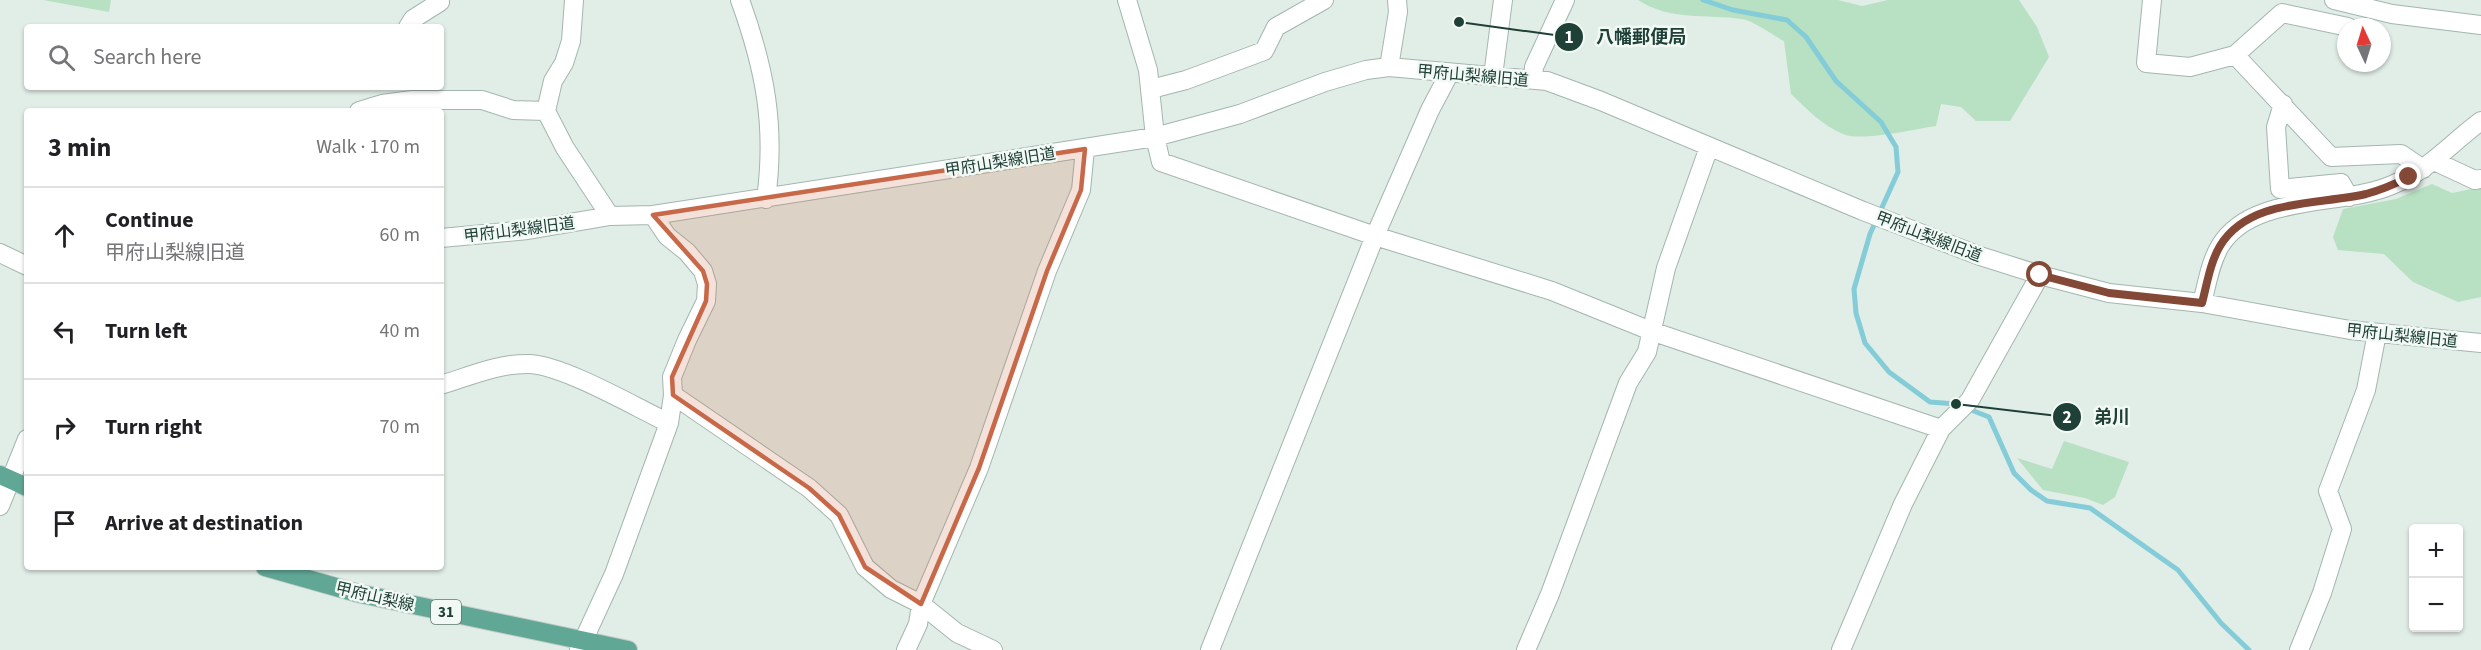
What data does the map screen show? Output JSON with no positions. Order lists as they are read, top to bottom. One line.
{"streets":{"main road":["甲府山梨線","31"],"street":["甲府山梨線旧道"]},"places":["八幡郵便局","弟川"],"north":"top","page":{"search":"Search here","heading":["3 min","Walk · 170 m"],"list":[["Continue","甲府山梨線旧道","60 m"],["Turn left","40 m"],["Turn right","70 m"],"Arrive at destination"],"map_buttons":["+","−"]}}
